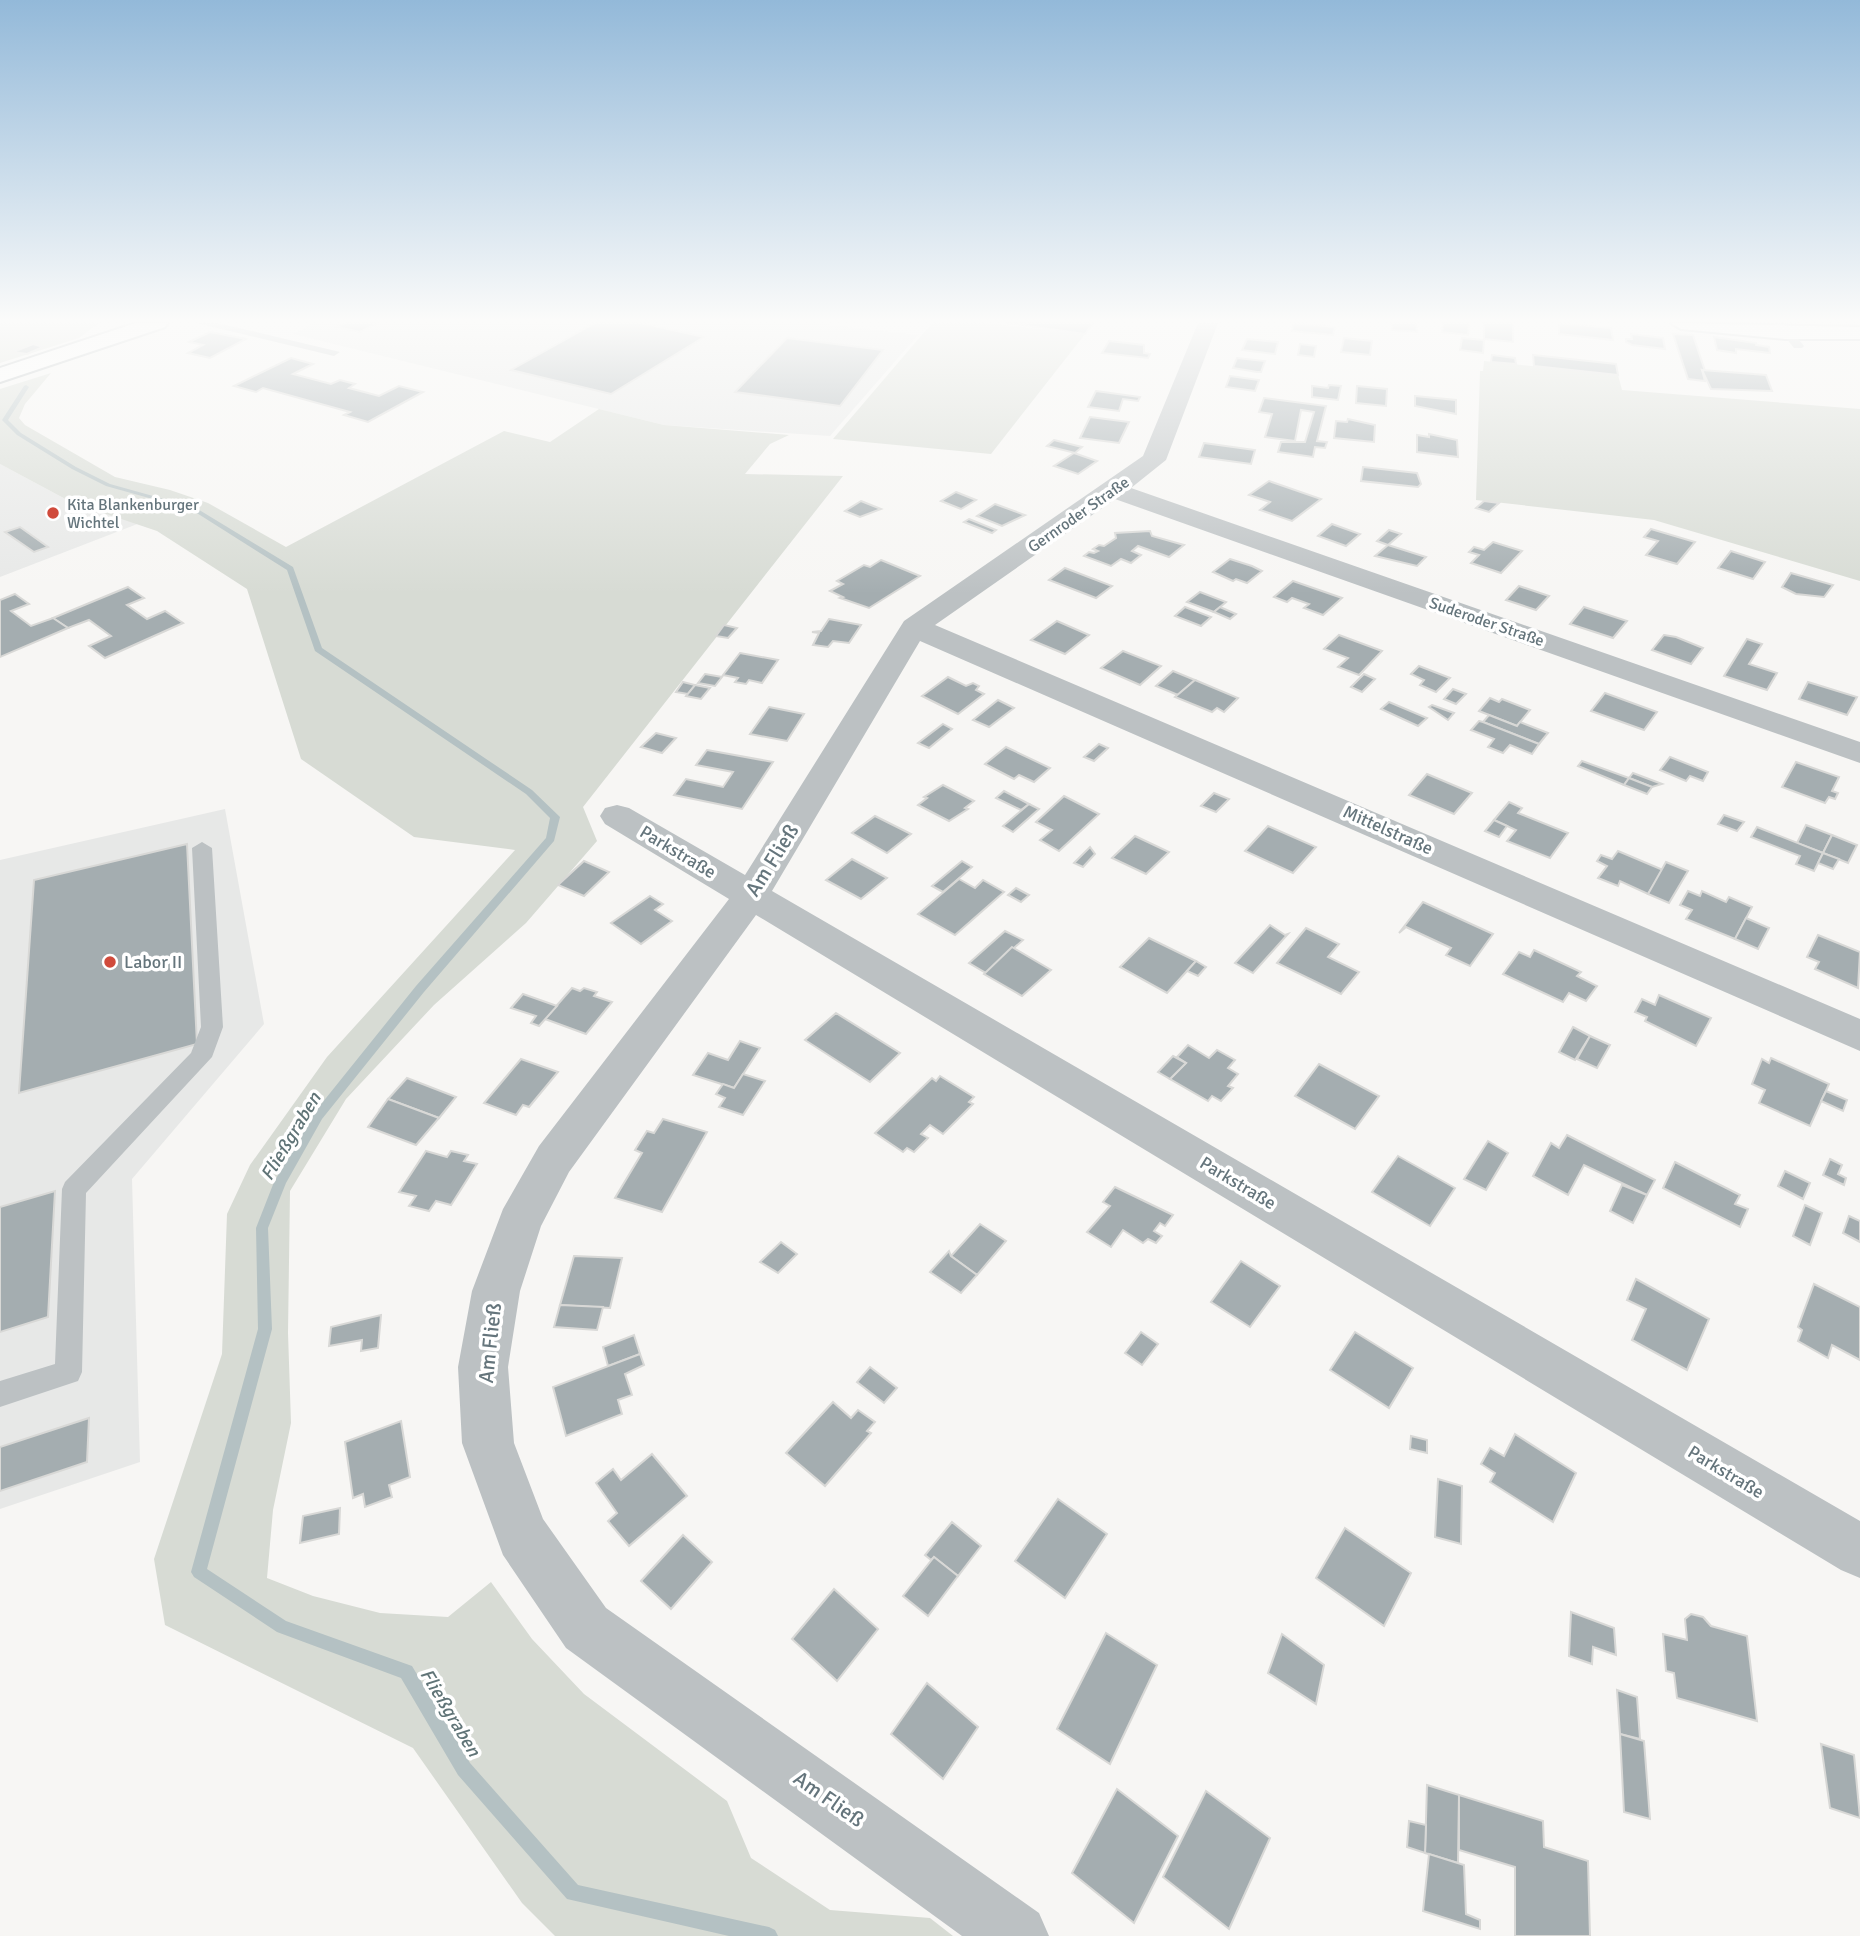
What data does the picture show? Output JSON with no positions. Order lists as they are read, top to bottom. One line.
{"streets":{"street":["Gernroder Straße","Suderoder Straße","Mittelstraße","Parkstraße","Am Fließ"]},"crossings":[["Gernroder Straße","Suderoder Straße"],["Gernroder Straße","Mittelstraße"],["Gernroder Straße","Am Fließ"],["Mittelstraße","Am Fließ"],["Parkstraße","Am Fließ"]],"water":["Fließgraben"],"places":["Kita Blankenburger Wichtel","Labor II"]}
